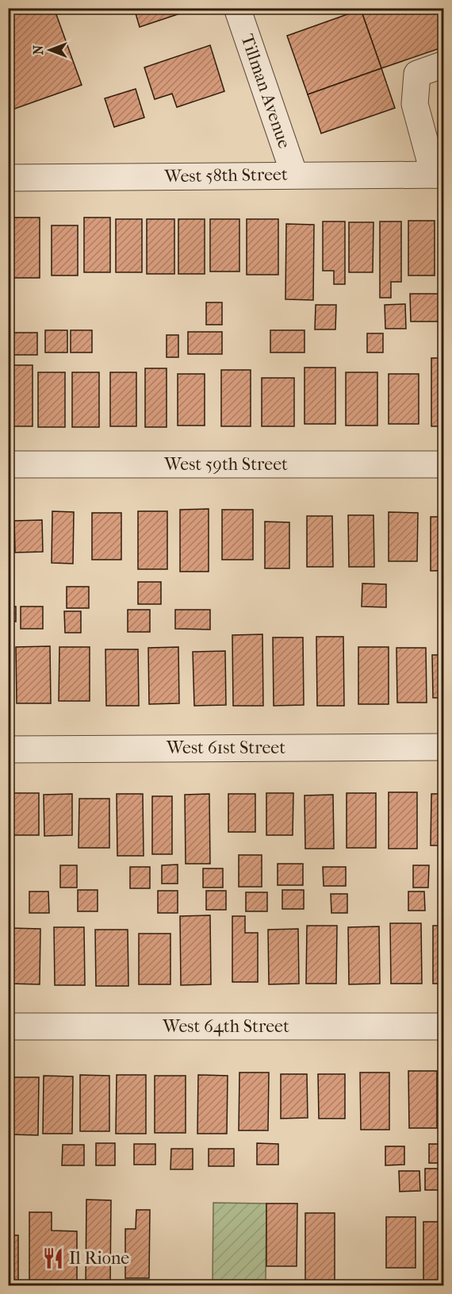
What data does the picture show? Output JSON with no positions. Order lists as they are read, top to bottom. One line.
{"streets":{"street":["Tillman Avenue","West 58th Street","West 59th Street","West 61st Street","West 64th Street"]},"crossings":[["Tillman Avenue","West 58th Street"]],"places":{"restaurant":["Il Rione"]},"north":"left"}
